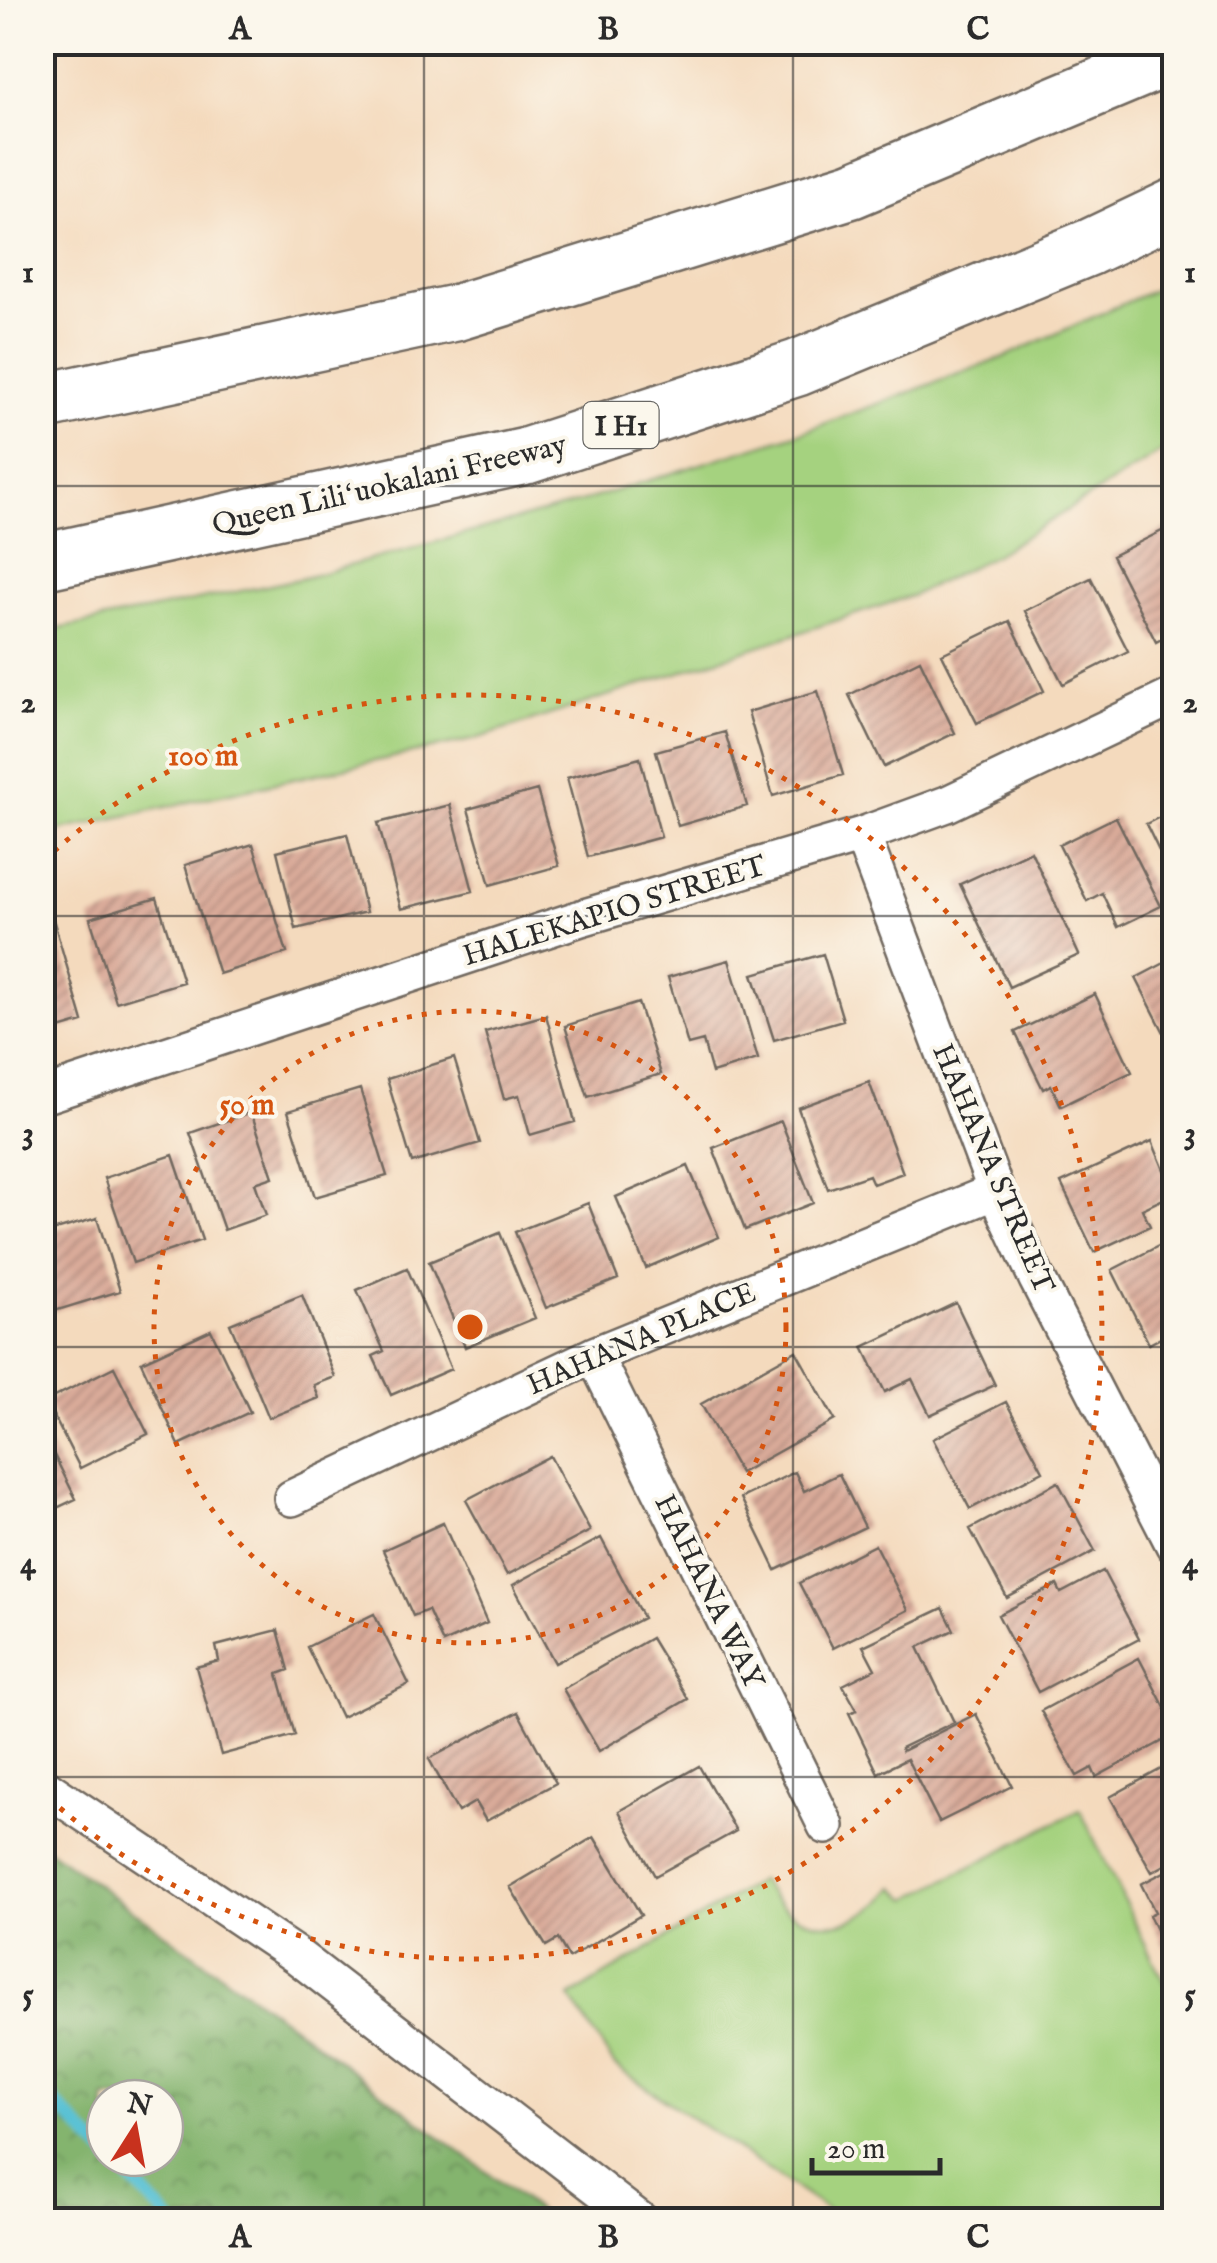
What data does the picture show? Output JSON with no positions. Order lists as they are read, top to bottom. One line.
{"streets":{"highway":["I H1","Queen Liliʻuokalani Freeway"],"street":["HALEKAPIO STREET","HAHANA STREET","HAHANA PLACE","HAHANA WAY"]},"crossings":[["HALEKAPIO STREET","HAHANA STREET"],["HAHANA STREET","HAHANA PLACE"],["HAHANA PLACE","HAHANA WAY"]],"scale_bar":"20 m","north":"top","grid":{"columns":["A","B","C"],"rows":["1","2","3","4","5"]},"rings":["100 m","50 m"]}
